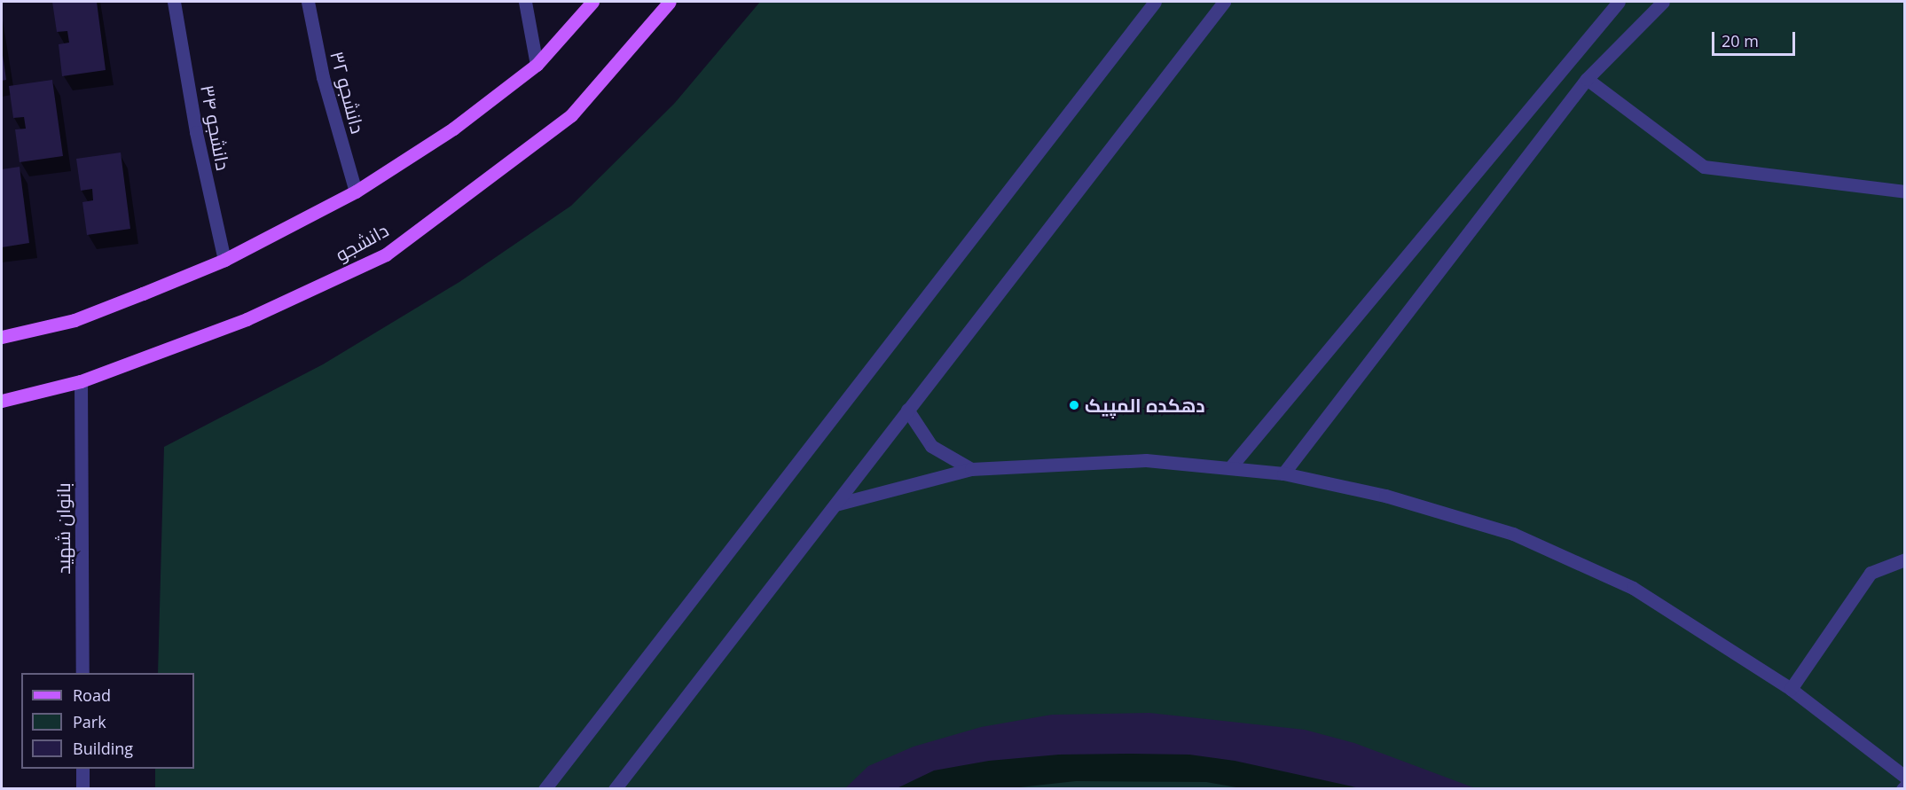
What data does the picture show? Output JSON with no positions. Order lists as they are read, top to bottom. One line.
{"streets":{"main road":["دانشجو"],"street":["دانشجو ۳۲","دانشجو ۳۴","بانوان شهید"]},"crossings":[["دانشجو","بانوان شهید"]],"places":["دهکده المپیک"],"legend":["Road","Park","Building"],"scale_bar":"20 m"}
